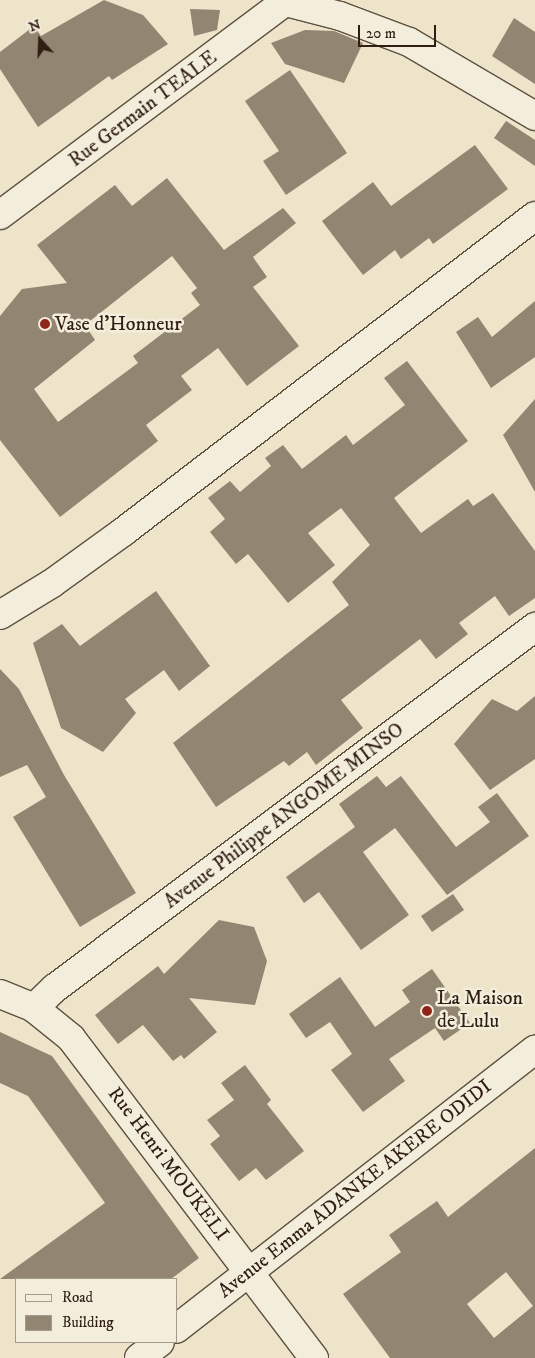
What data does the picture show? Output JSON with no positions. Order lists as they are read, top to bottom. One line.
{"streets":{"street":["Rue Germain TEALE","Avenue Philippe ANGOME MINSO","Rue Henri MOUKELI","Avenue Emma ADANKE AKERE ODIDI"]},"crossings":[["Avenue Philippe ANGOME MINSO","Rue Henri MOUKELI"],["Rue Henri MOUKELI","Avenue Emma ADANKE AKERE ODIDI"]],"places":["Vase d'Honneur","La Maison de Lulu"],"legend":["Road","Building"],"scale_bar":"20 m","north":"top"}
